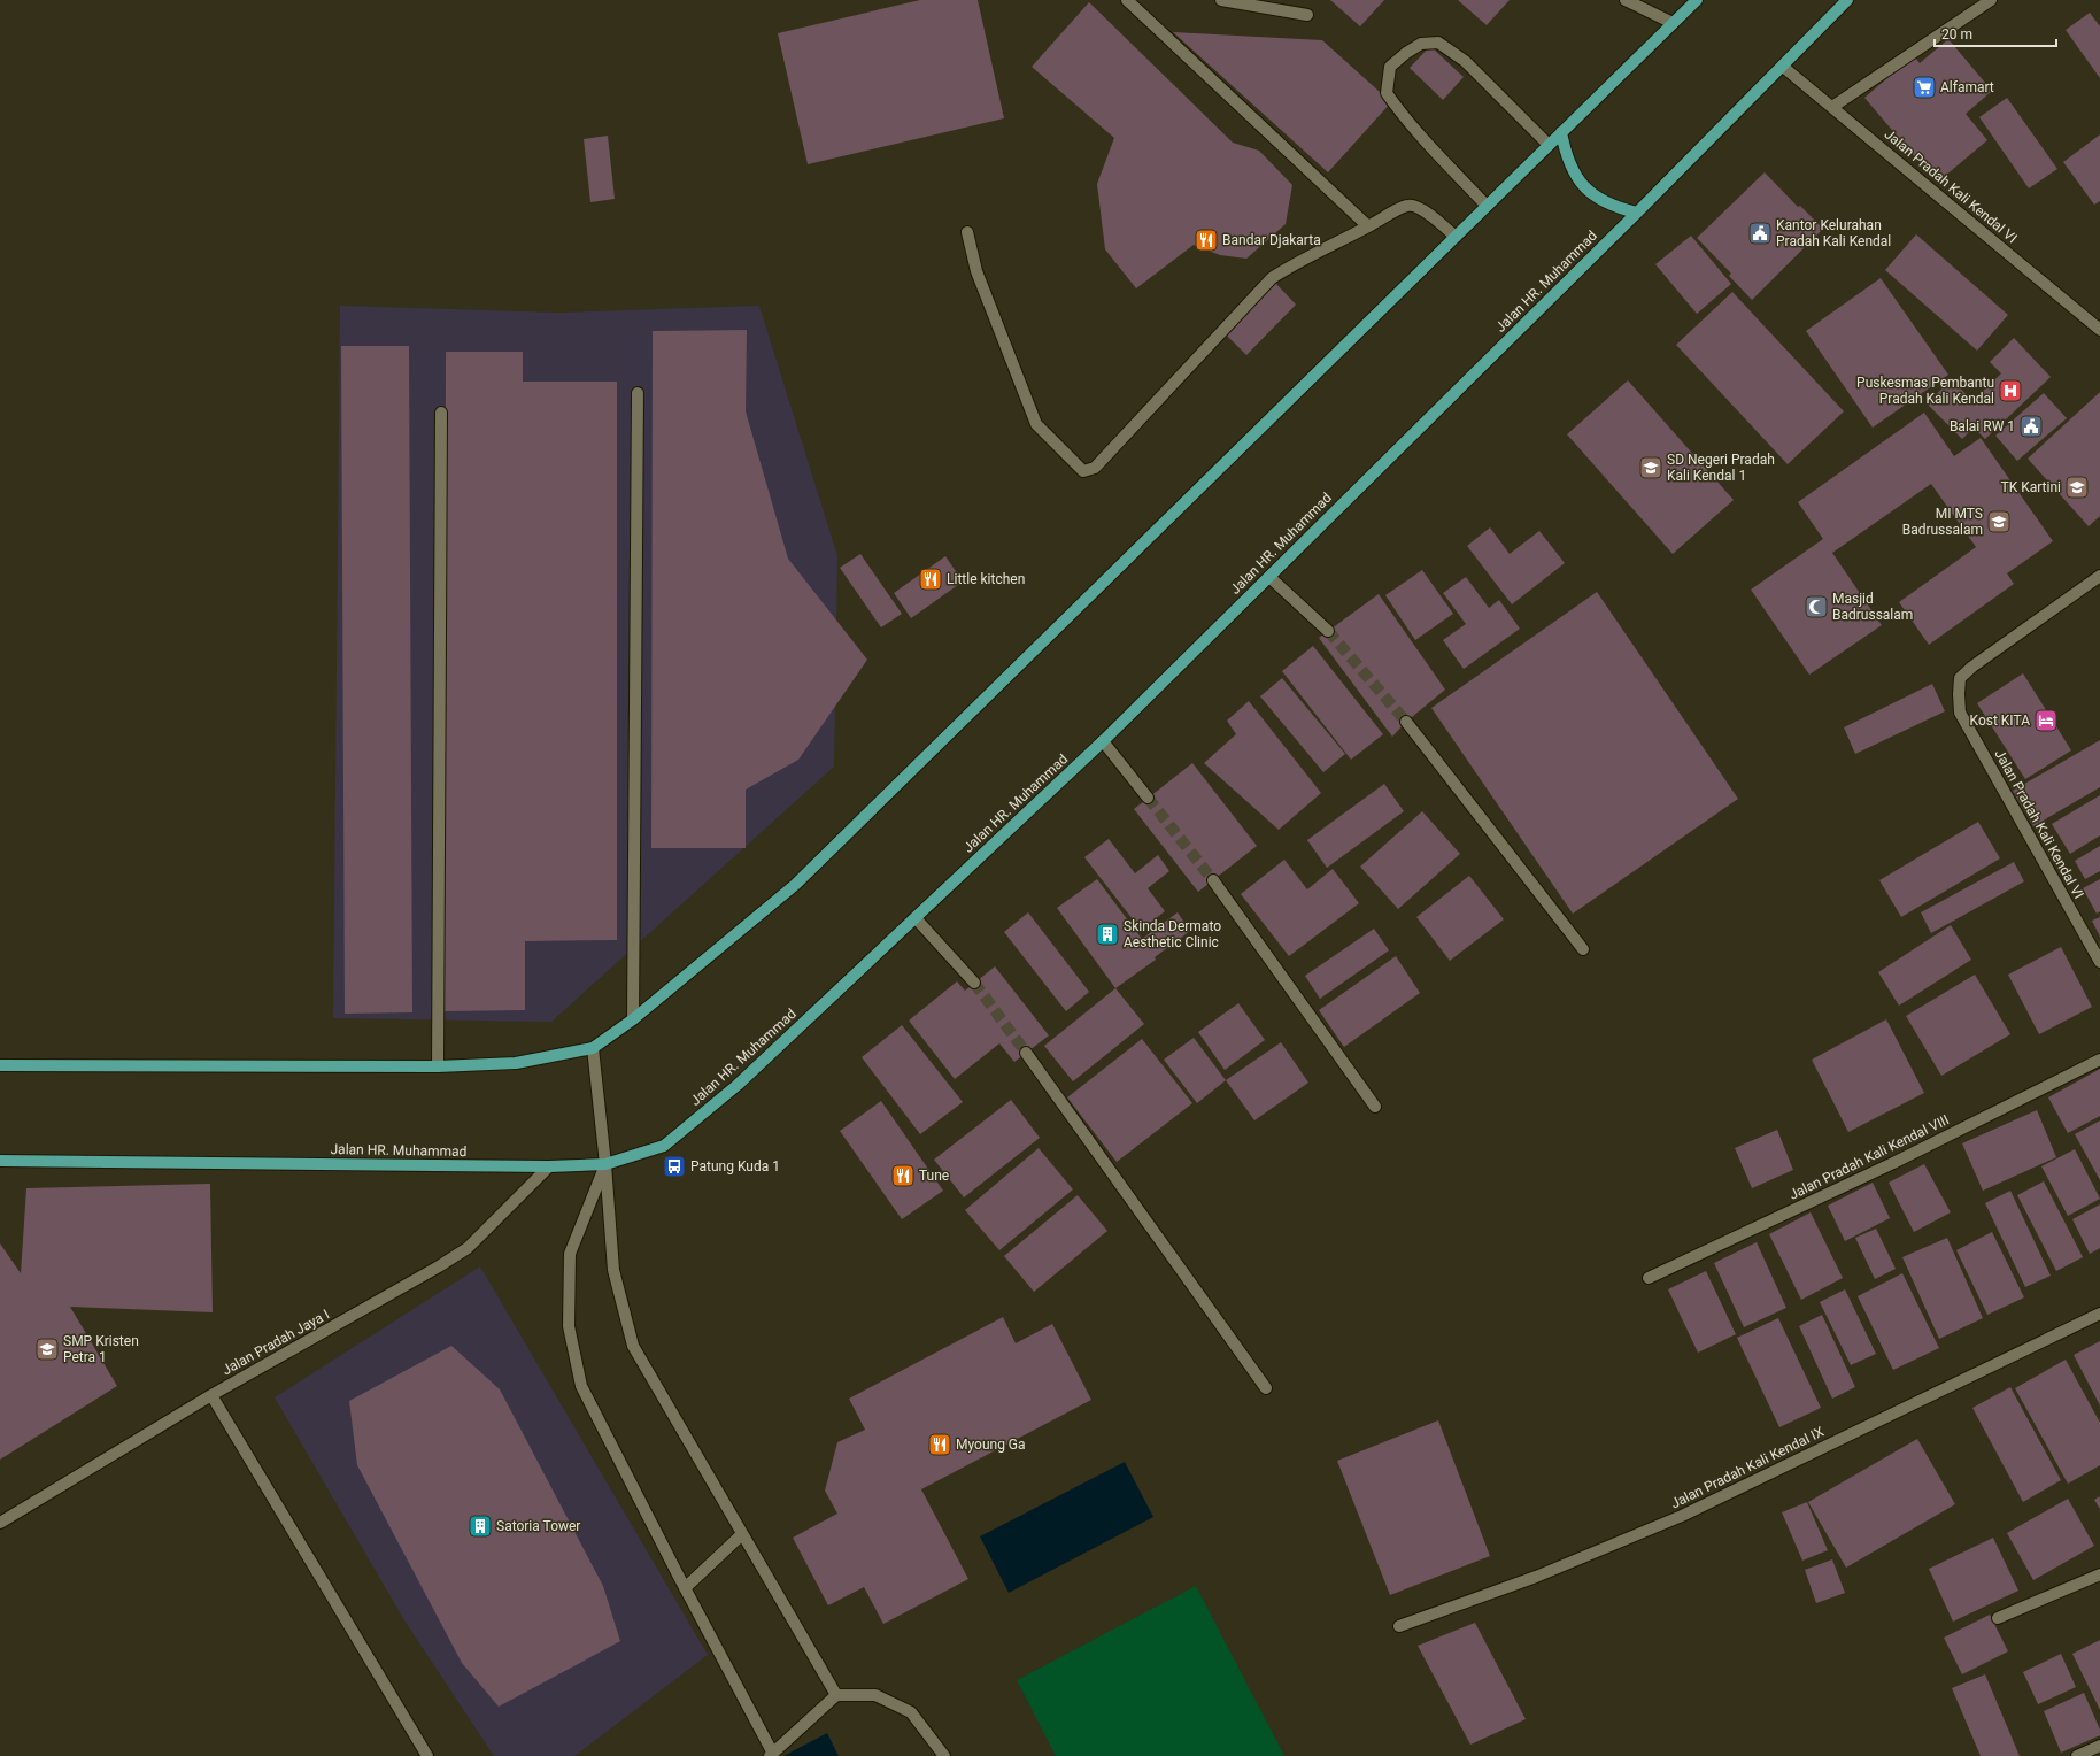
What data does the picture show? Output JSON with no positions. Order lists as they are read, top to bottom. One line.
{"streets":{"main road":["Jalan HR. Muhammad"],"street":["Jalan Pradah Kali Kendal VI","Jalan Pradah Kali Kendal VIII","Jalan Pradah Jaya I","Jalan Pradah Kali Kendal IX"]},"crossings":[["Jalan Pradah Kali Kendal VI","Jalan HR. Muhammad"],["Jalan HR. Muhammad","Jalan Pradah Jaya I"]],"places":{"supermarket":["Alfamart"],"public building":["Kantor Kelurahan Pradah Kali Kendal","Balai RW 1"],"restaurant":["Bandar Djakarta","Little kitchen","Tune","Myoung Ga"],"hospital":["Puskesmas Pembantu Pradah Kali Kendal"],"school or university":["SD Negeri Pradah Kali Kendal 1","TK Kartini","MI MTS Badrussalam","SMP Kristen Petra 1"],"mosque":["Masjid Badrussalam"],"hotel":["Kost KITA"],"building":["Skinda Dermato Aesthetic Clinic","Satoria Tower"],"bus stop":["Patung Kuda 1"]},"scale_bar":"20 m"}
